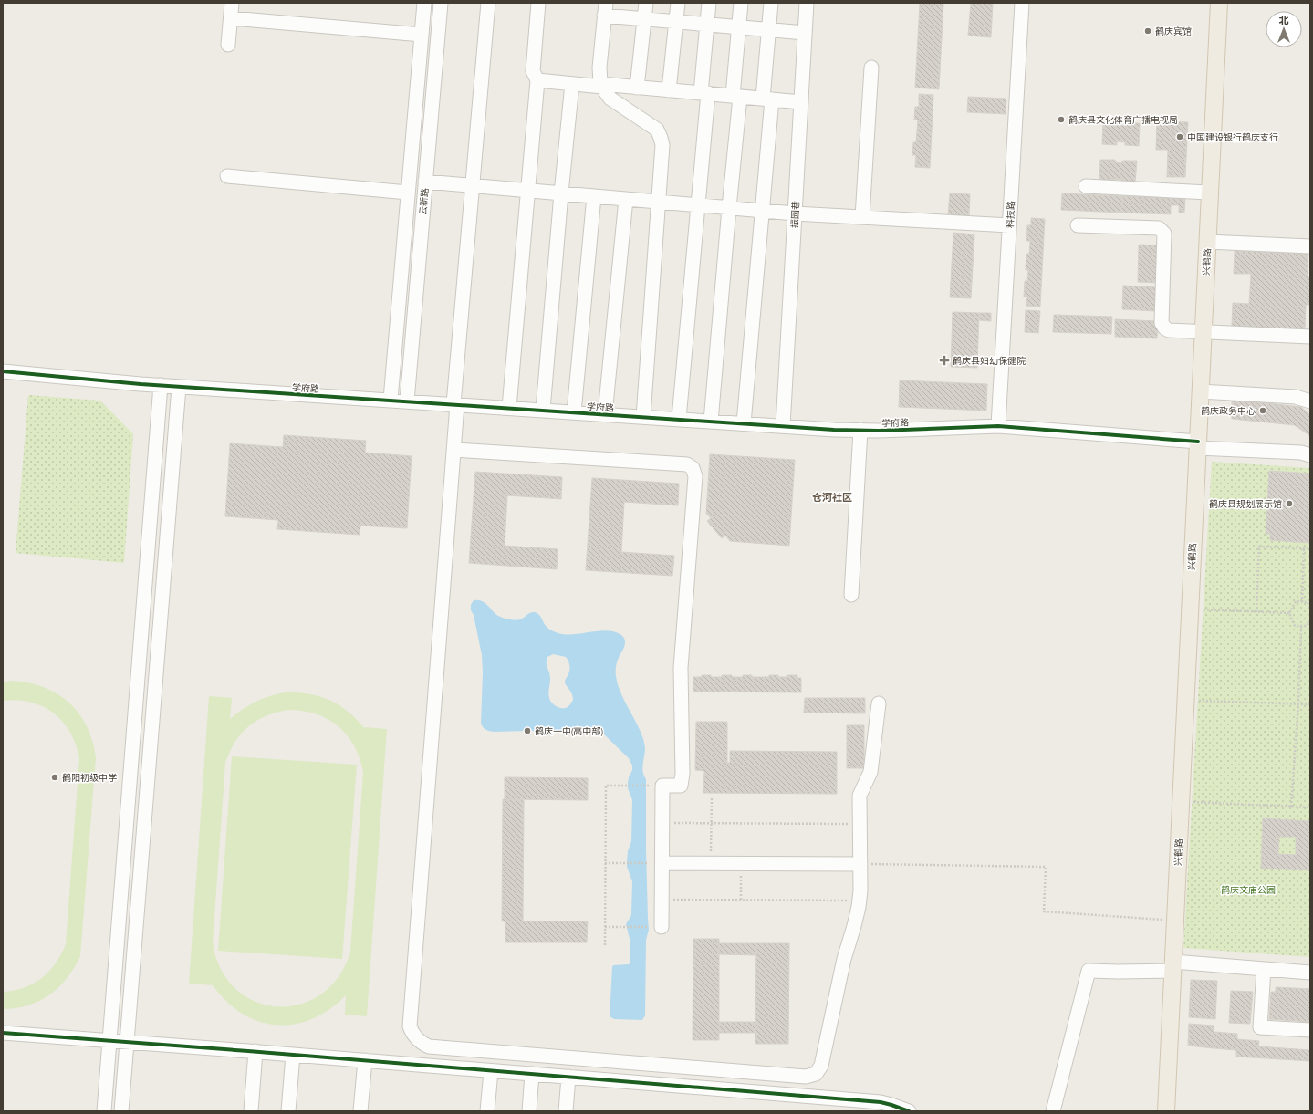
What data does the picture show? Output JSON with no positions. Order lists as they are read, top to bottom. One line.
{"streets":{"main road":["兴鹤路"],"street":["云新路","振园巷","科技路","学府路"]},"crossings":[["云新路","学府路"],["振园巷","学府路"],["科技路","学府路"],["兴鹤路","学府路"]],"districts":["仓河社区"],"parks":["鹤庆文庙公园"],"places":{"other":["鹤庆宾馆","鹤庆县文化体育广播电视局","中国建设银行鹤庆支行","鹤庆政务中心","鹤庆县规划展示馆","鹤庆一中(高中部)","鹤阳初级中学"],"health":["鹤庆县妇幼保健院"]},"north":"top"}
